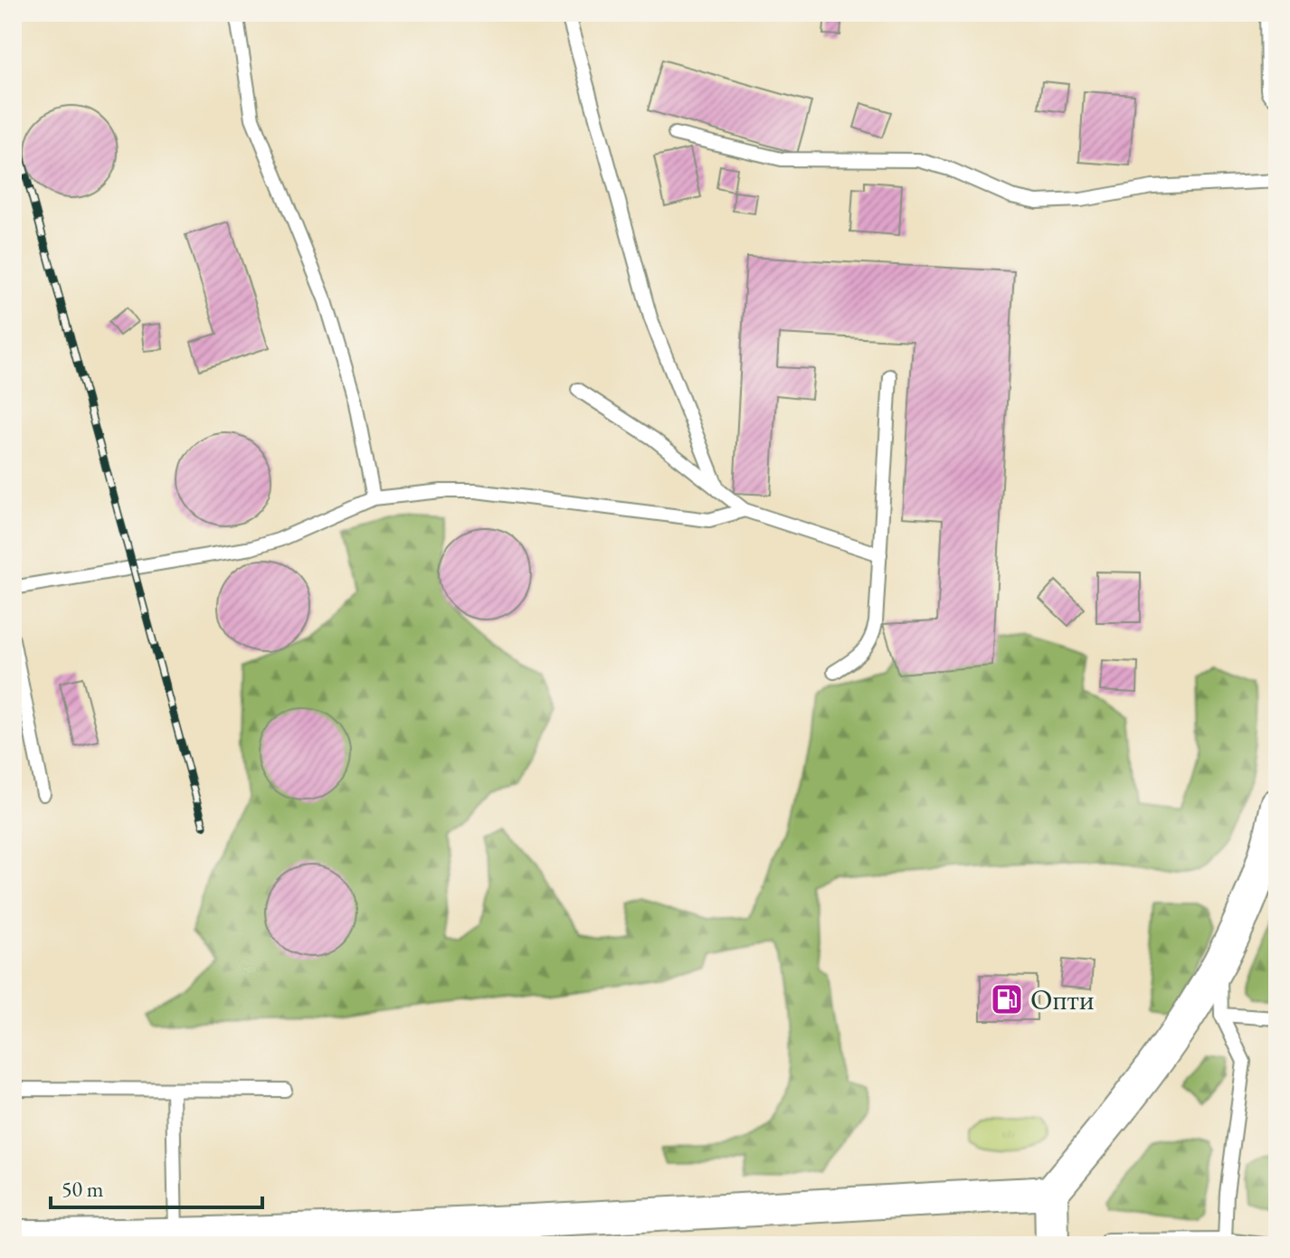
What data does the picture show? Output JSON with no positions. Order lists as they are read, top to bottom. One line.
{"places":{"fuel station":["Опти"]},"scale_bar":"50 m"}
